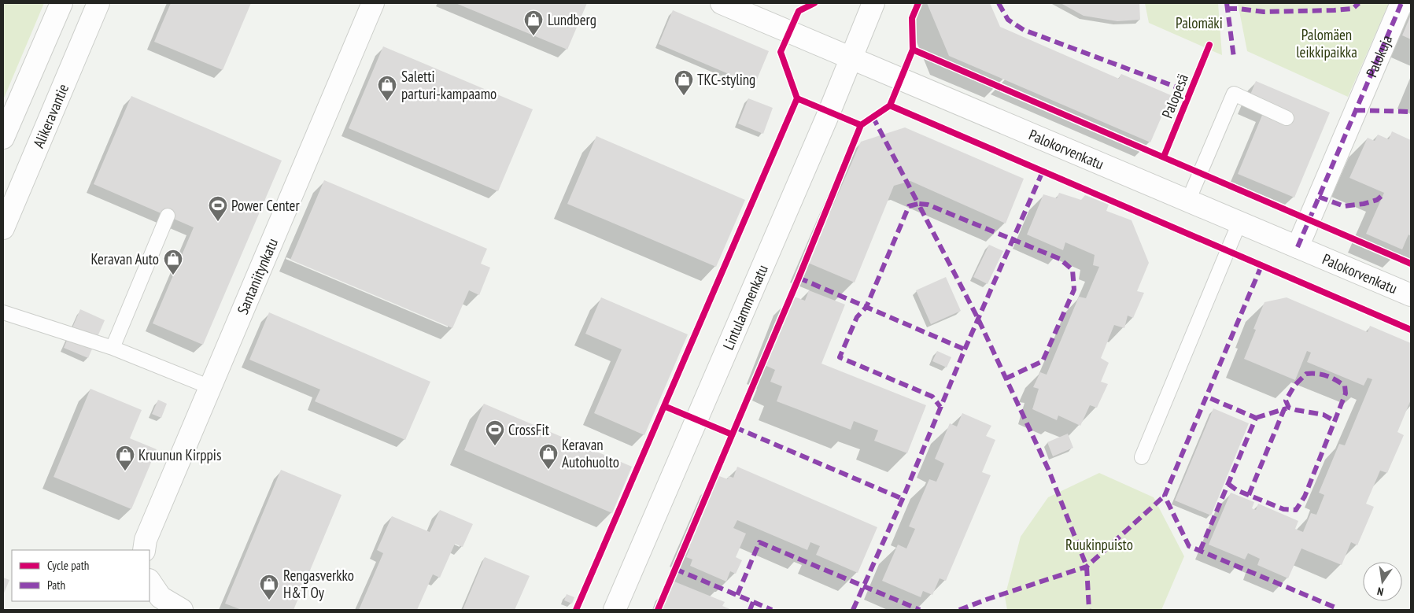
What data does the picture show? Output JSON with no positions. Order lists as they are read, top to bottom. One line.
{"streets":{"street":["Palokuja","Alikeravantie","Palokorvenkatu","Santaniitynkatu","Lintulammenkatu"],"cycle path":["Palopesä"]},"crossings":[["Palokuja","Palokorvenkatu"],["Palokorvenkatu","Lintulammenkatu"]],"parks":["Palomäki","Palomäen leikkipaikka","Ruukinpuisto"],"places":{"shop":["Lundberg","TKC-styling","Saletti parturi-kampaamo","Keravan Auto","Keravan Autohuolto","Kruunun Kirppis","Rengasverkko H&T Oy"],"sports":["Power Center","CrossFit"]},"legend":["Cycle path","Path"],"north":"bottom"}
